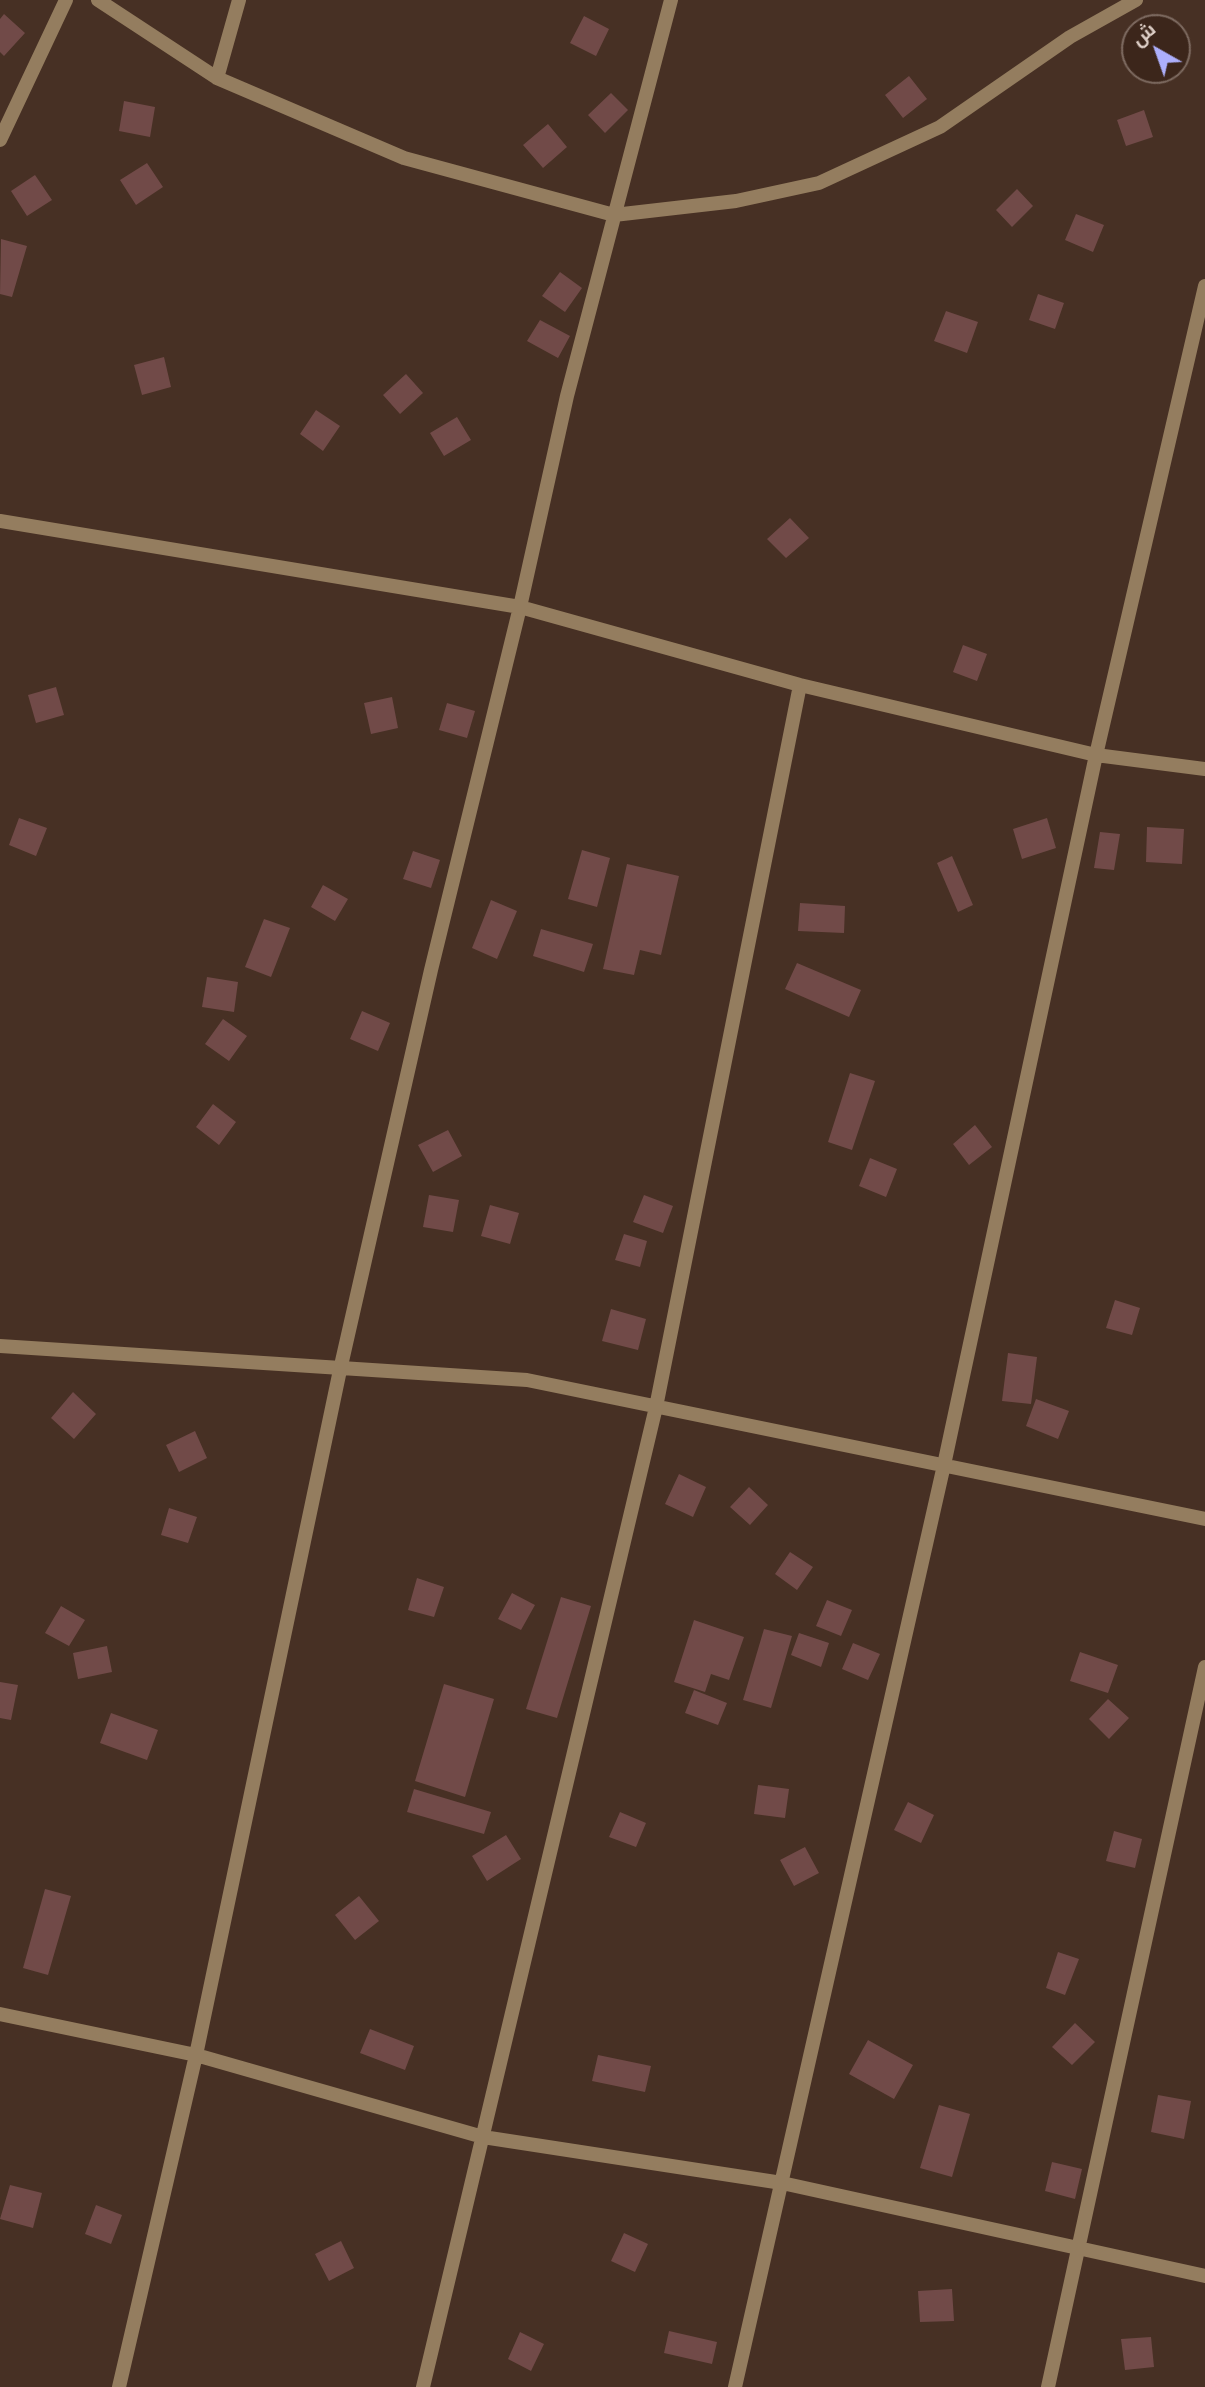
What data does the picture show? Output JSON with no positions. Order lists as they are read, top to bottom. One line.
{"north":"top left"}
